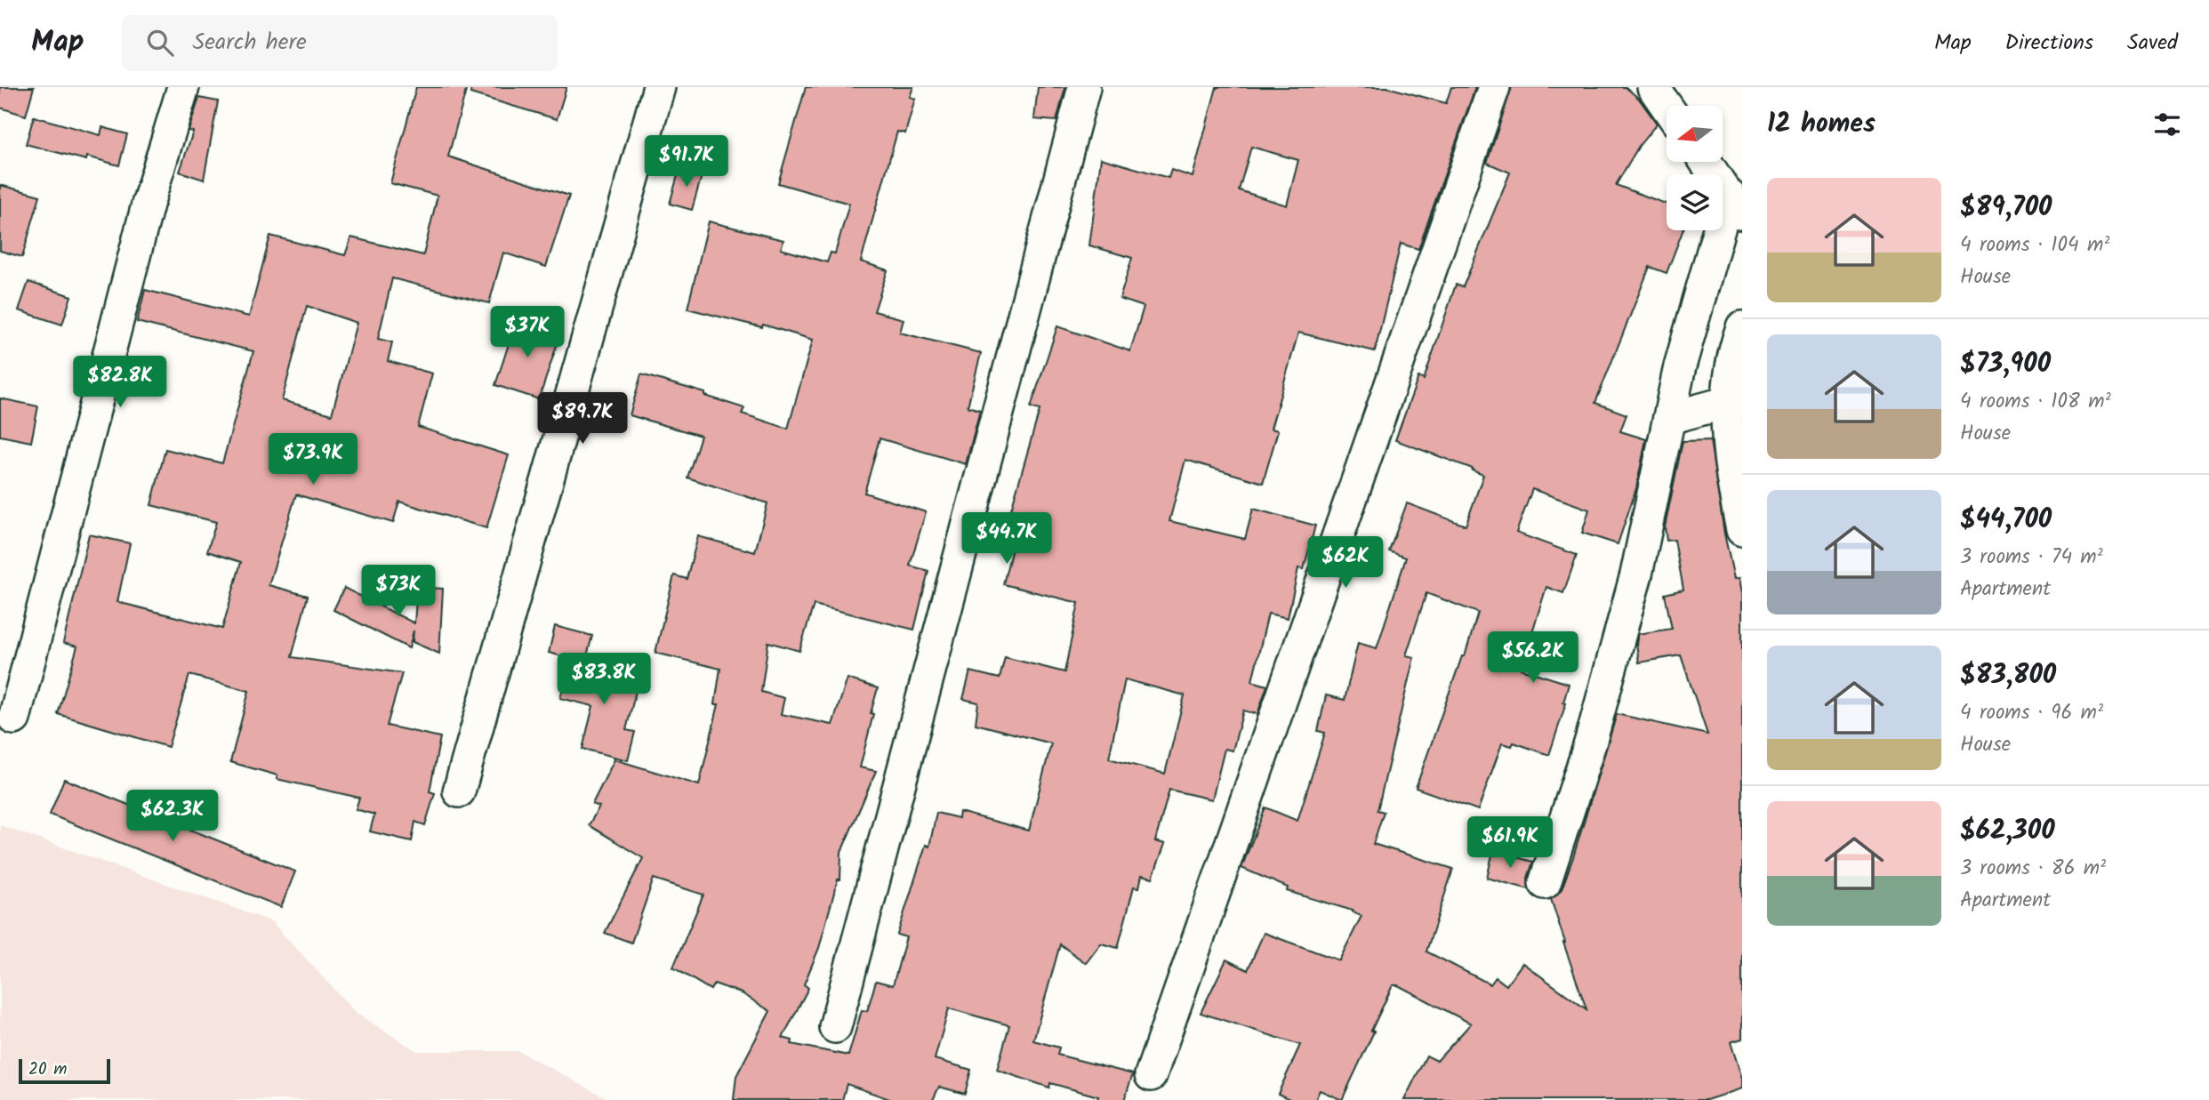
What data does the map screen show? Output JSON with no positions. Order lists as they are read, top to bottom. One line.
{"scale_bar":"20 m","north":"left","page":{"header":"Map","search":"Search here","nav":["Map","Directions","Saved"],"heading":"12 homes","price":["$91.7K","$37K","$82.8K","$89.7K","$73.9K","$44.7K","$62K","$73K","$56.2K","$83.8K","$62.3K","$61.9K"],"list":[{"name":"$89,700","note":"4 rooms · 104 m² · House"},{"name":"$73,900","note":"4 rooms · 108 m² · House"},{"name":"$44,700","note":"3 rooms · 74 m² · Apartment"},{"name":"$83,800","note":"4 rooms · 96 m² · House"},{"name":"$62,300","note":"3 rooms · 86 m² · Apartment"}],"scale":"20 m"}}
